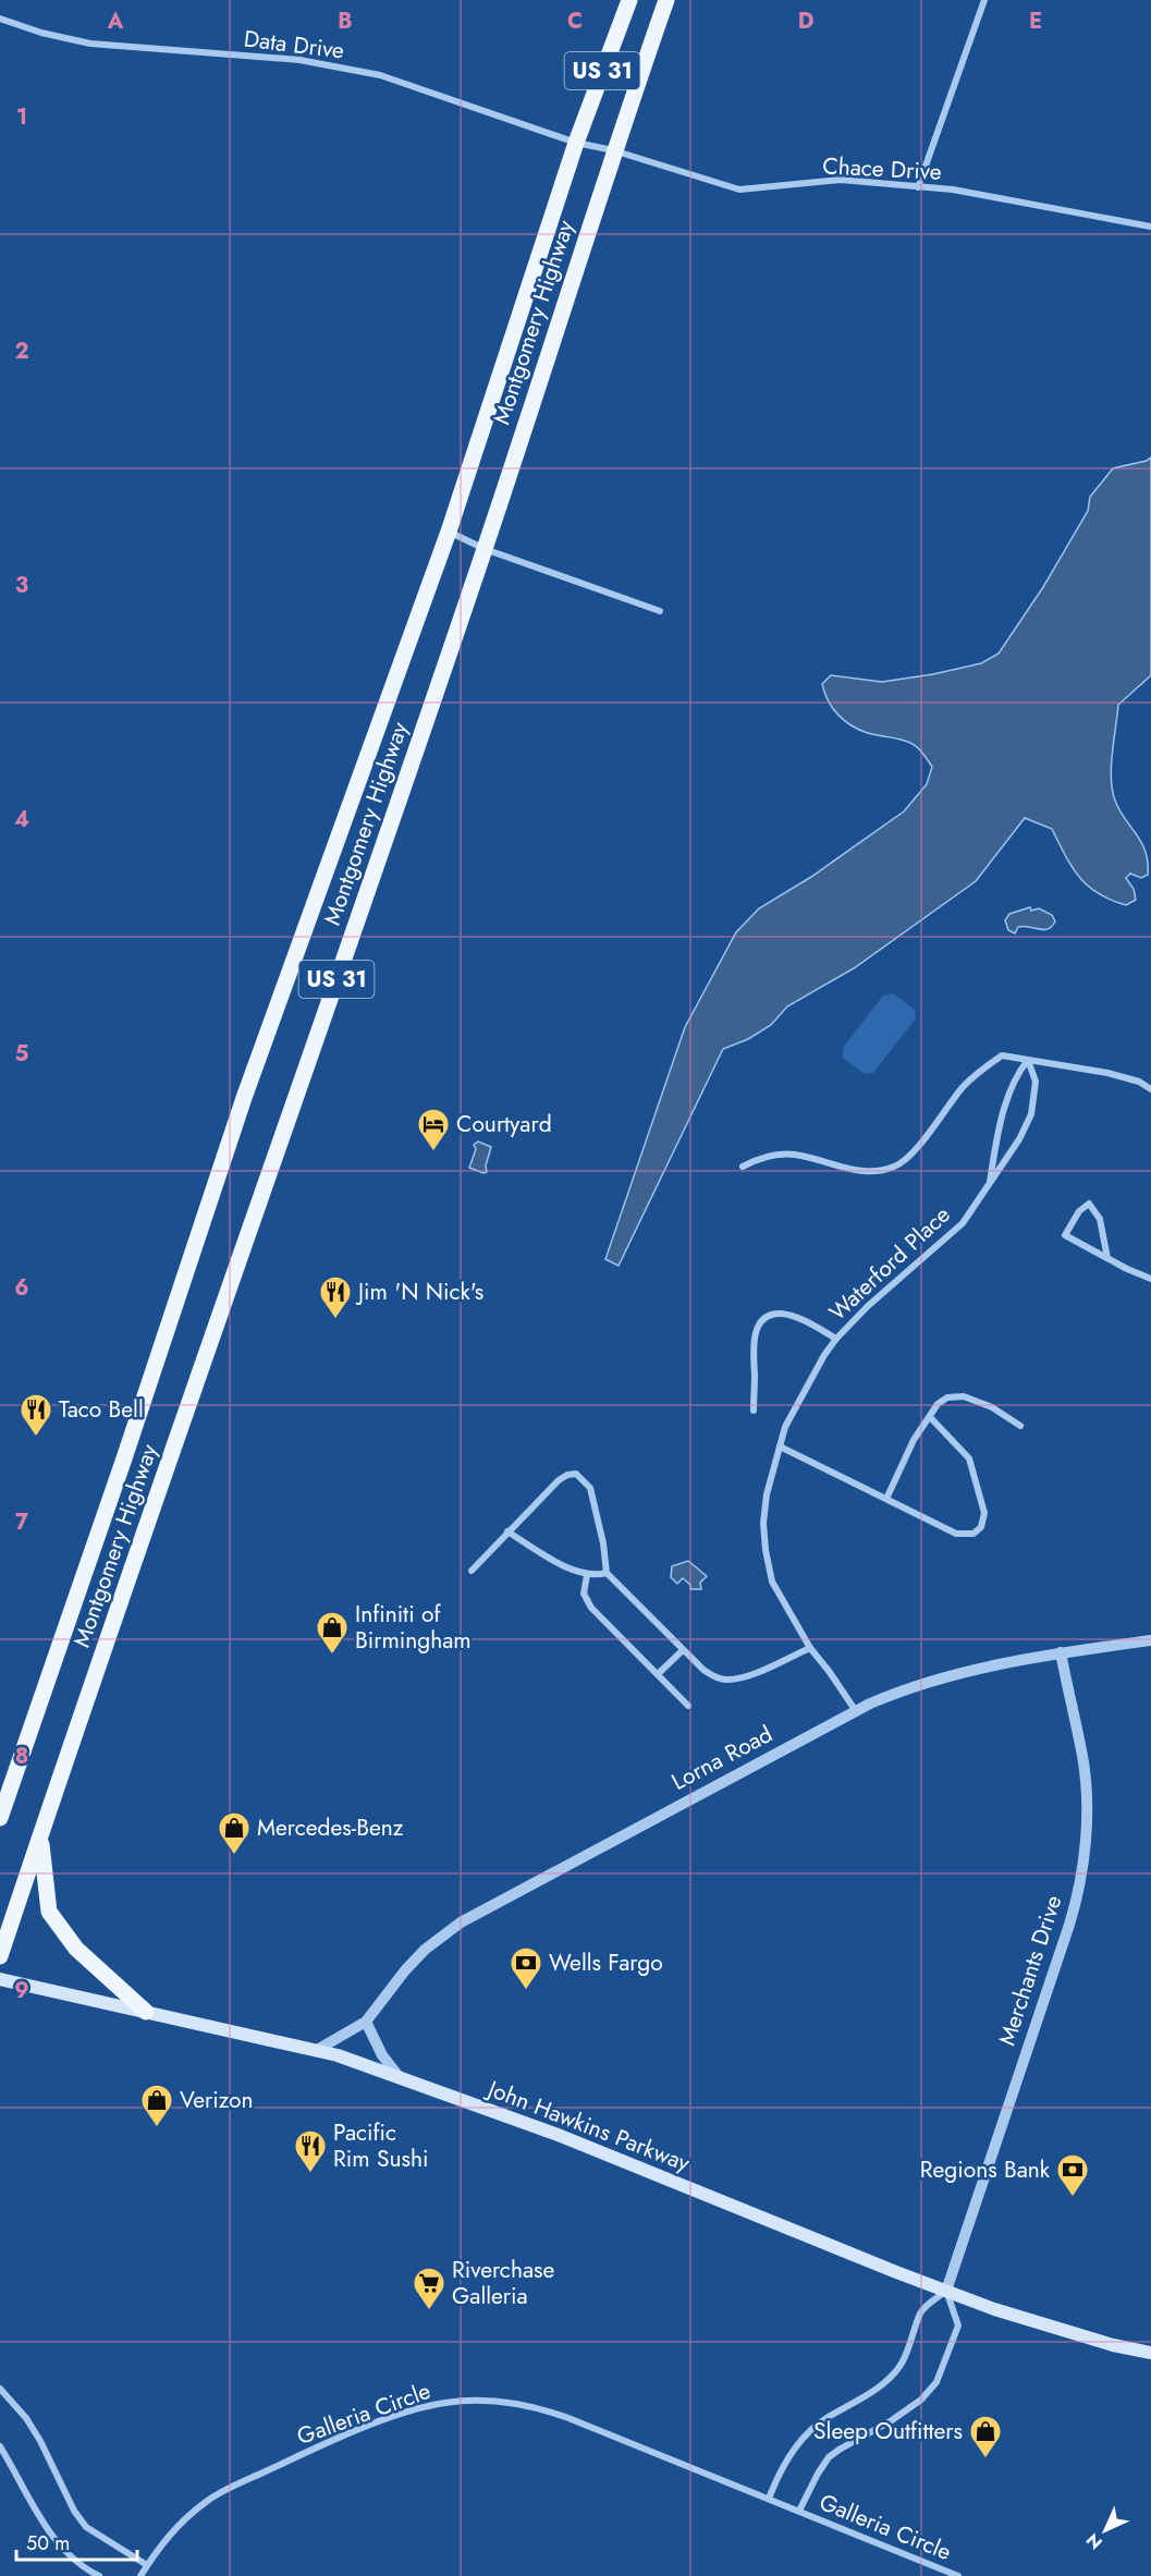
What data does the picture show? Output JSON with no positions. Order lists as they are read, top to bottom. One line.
{"streets":{"main road":["US 31","Montgomery Highway","John Hawkins Parkway"],"street":["Data Drive","Chace Drive","Waterford Place","Lorna Road","Merchants Drive","Galleria Circle"]},"crossings":[["Data Drive","Chace Drive"],["Data Drive","Montgomery Highway"],["Chace Drive","Montgomery Highway"],["Waterford Place","Lorna Road"],["Lorna Road","Merchants Drive"],["Lorna Road","John Hawkins Parkway"],["Merchants Drive","John Hawkins Parkway"],["Merchants Drive","Galleria Circle"],["John Hawkins Parkway","Galleria Circle"]],"places":{"hotel":["Courtyard"],"restaurant":["Jim 'N Nick's","Taco Bell","Pacific Rim Sushi"],"shop":["Infiniti of Birmingham","Mercedes-Benz","Verizon","Sleep Outfitters"],"bank":["Wells Fargo","Regions Bank"],"supermarket":["Riverchase Galleria"]},"scale_bar":"50 m","north":"bottom left","grid":{"columns":["A","B","C","D","E"],"rows":["1","2","3","4","5","6","7","8","9"]}}
